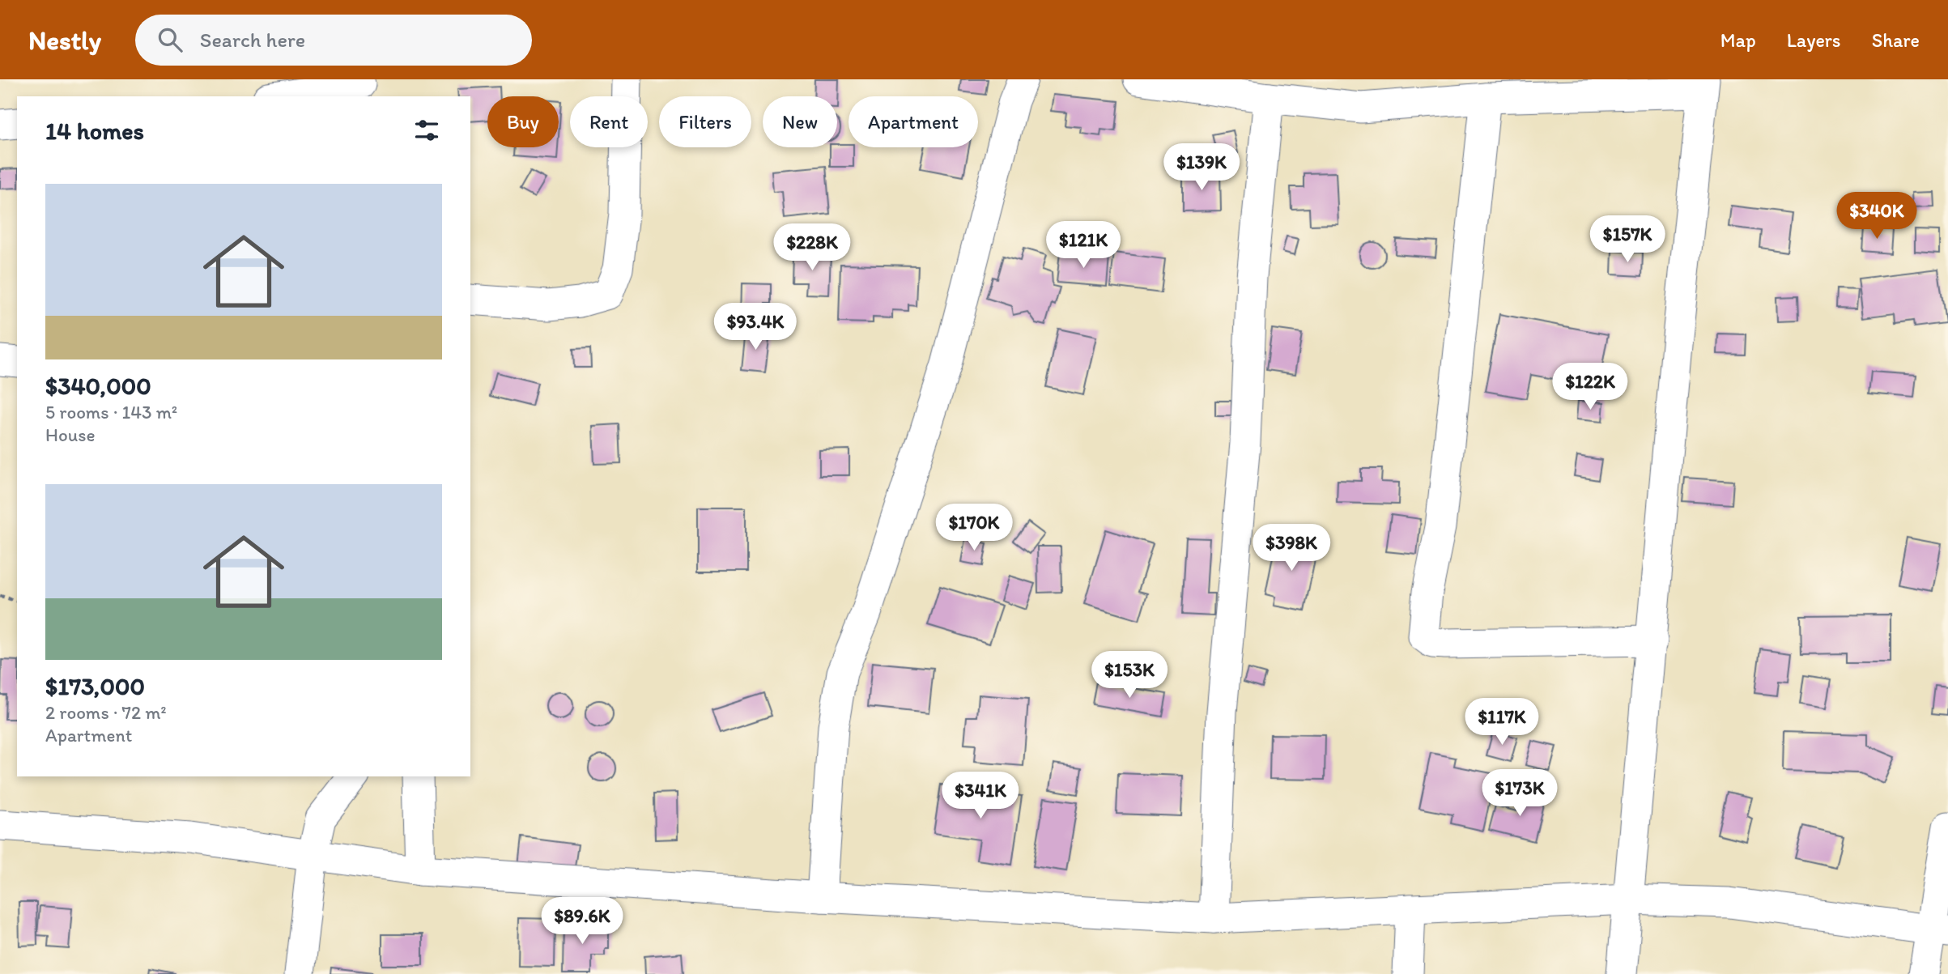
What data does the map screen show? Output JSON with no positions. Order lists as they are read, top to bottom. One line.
{"page":{"header":"Nestly","search":"Search here","nav":["Map","Layers","Share"],"chip":["Buy","Rent","Filters","New","Apartment"],"heading":"14 homes","price":["$139K","$340K","$157K","$121K","$228K","$93.4K","$122K","$170K","$398K","$153K","$117K","$173K","$341K","$89.6K"],"list":[{"name":"$340,000","note":"5 rooms · 143 m² · House"},{"name":"$173,000","note":"2 rooms · 72 m² · Apartment"}]}}
